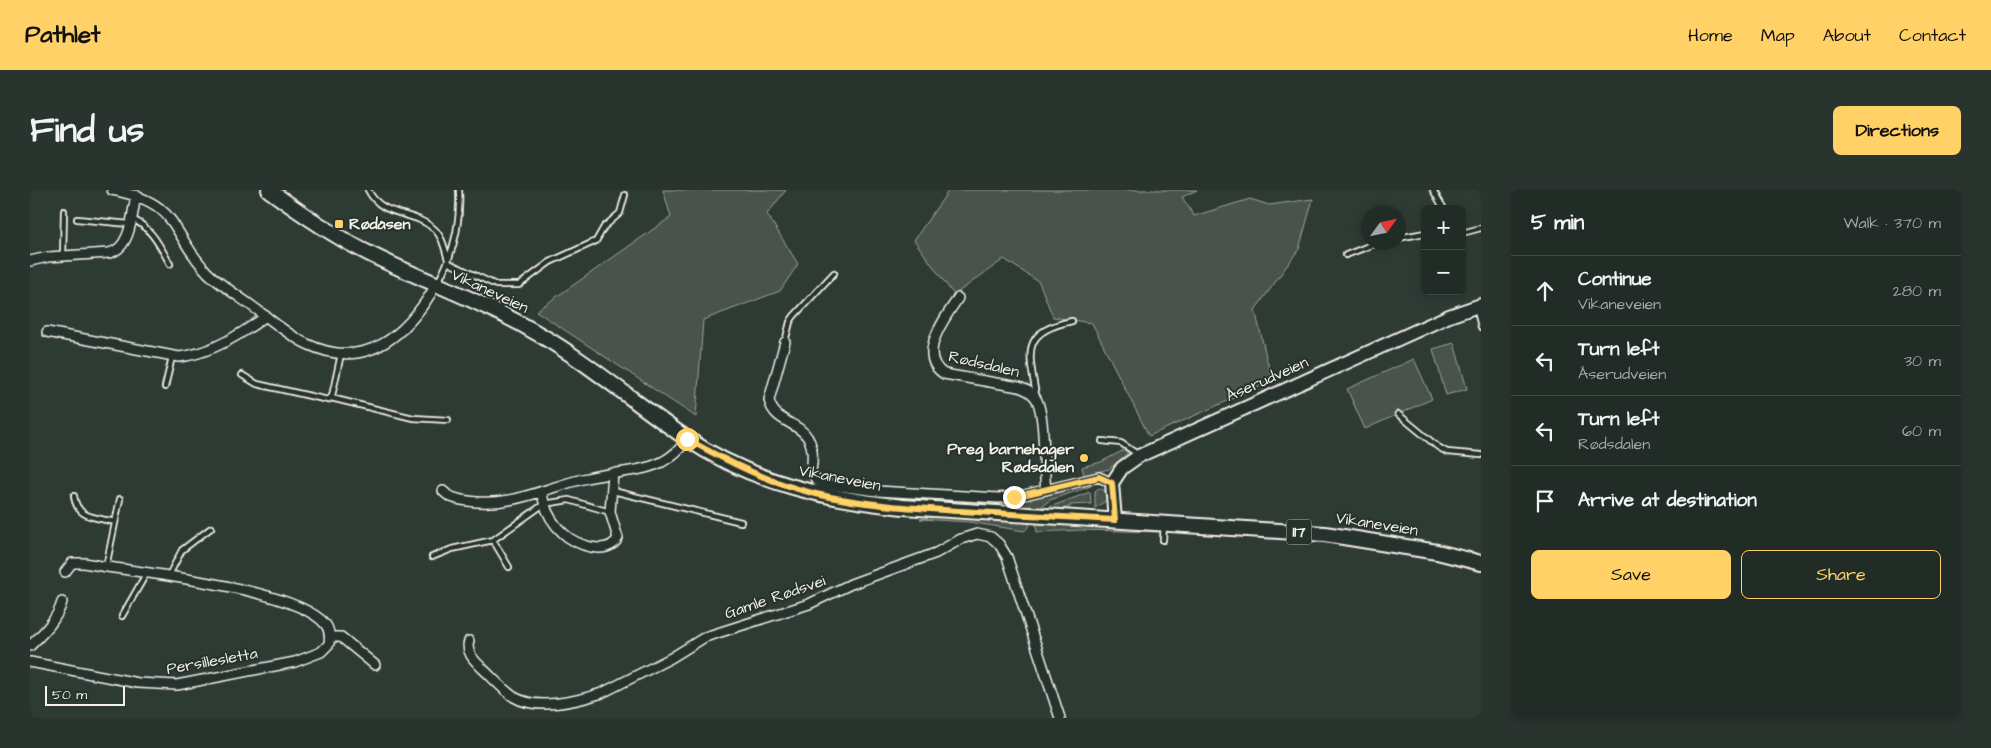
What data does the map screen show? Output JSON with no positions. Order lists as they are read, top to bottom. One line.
{"streets":{"main road":["Vikaneveien","117"],"street":["Rødsdalen","Åserudveien","Gamle Rødsvei","Persillesletta"]},"places":{"transit":["Rødåsen"],"other":["Preg barnehager Rødsdalen"]},"scale_bar":"50 m","north":"top right","page":{"header":"Pathlet","nav":["Home","Map","About","Contact"],"title":"Find us","buttons":["Directions",["Save","Share"]],"heading":["5 min","Walk · 370 m"],"map_buttons":["+","−"],"list":[["Continue","Vikaneveien","280 m"],["Turn left","Åserudveien","30 m"],["Turn left","Rødsdalen","60 m"],"Arrive at destination"],"scale":"50 m"}}
